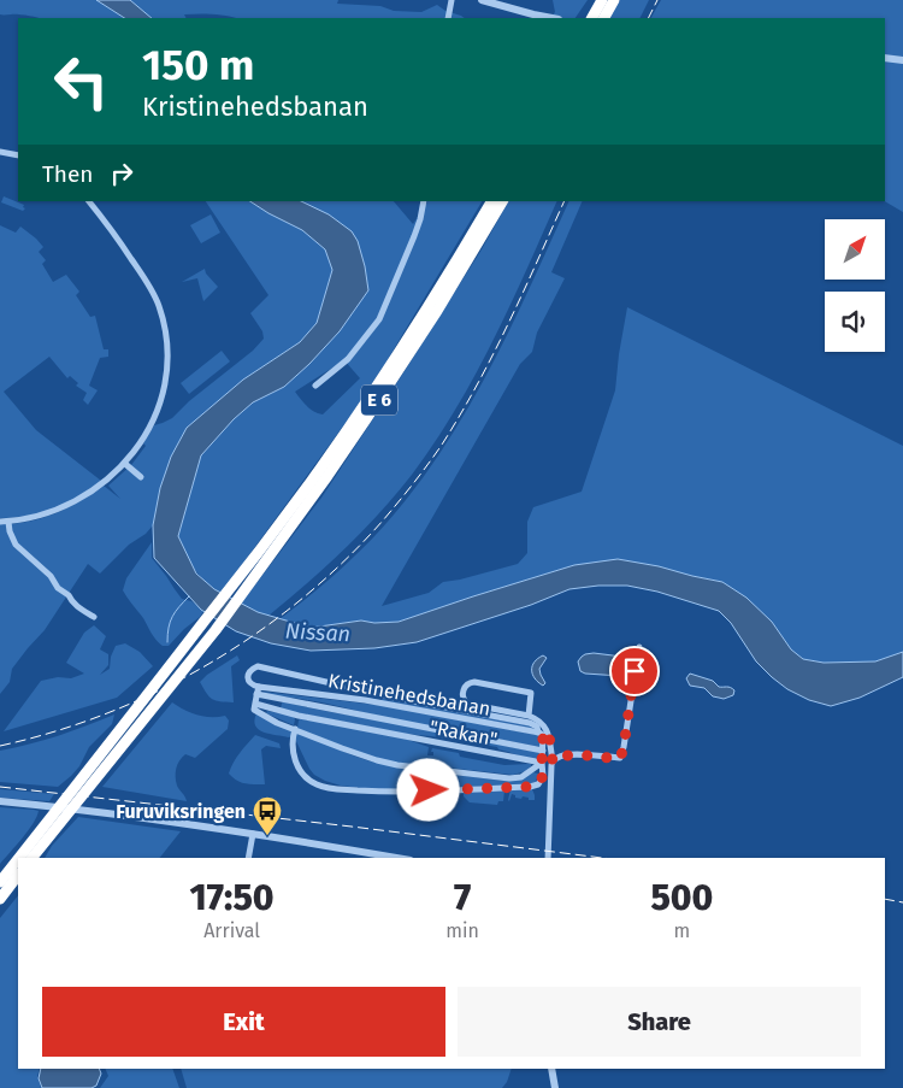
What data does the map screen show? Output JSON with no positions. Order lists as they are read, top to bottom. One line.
{"streets":{"highway":["E 6"],"street":["Kristinehedsbanan","\"Rakan\""]},"crossings":[["Kristinehedsbanan","\"Rakan\""]],"water":["Nissan"],"places":{"bus stop":["Furuviksringen"]},"north":"top right","page":{"turn":["150 m","Kristinehedsbanan"],"then":"Then","eta":["17:50","Arrival","7","min","500","m"],"buttons":["Exit","Share"]}}
